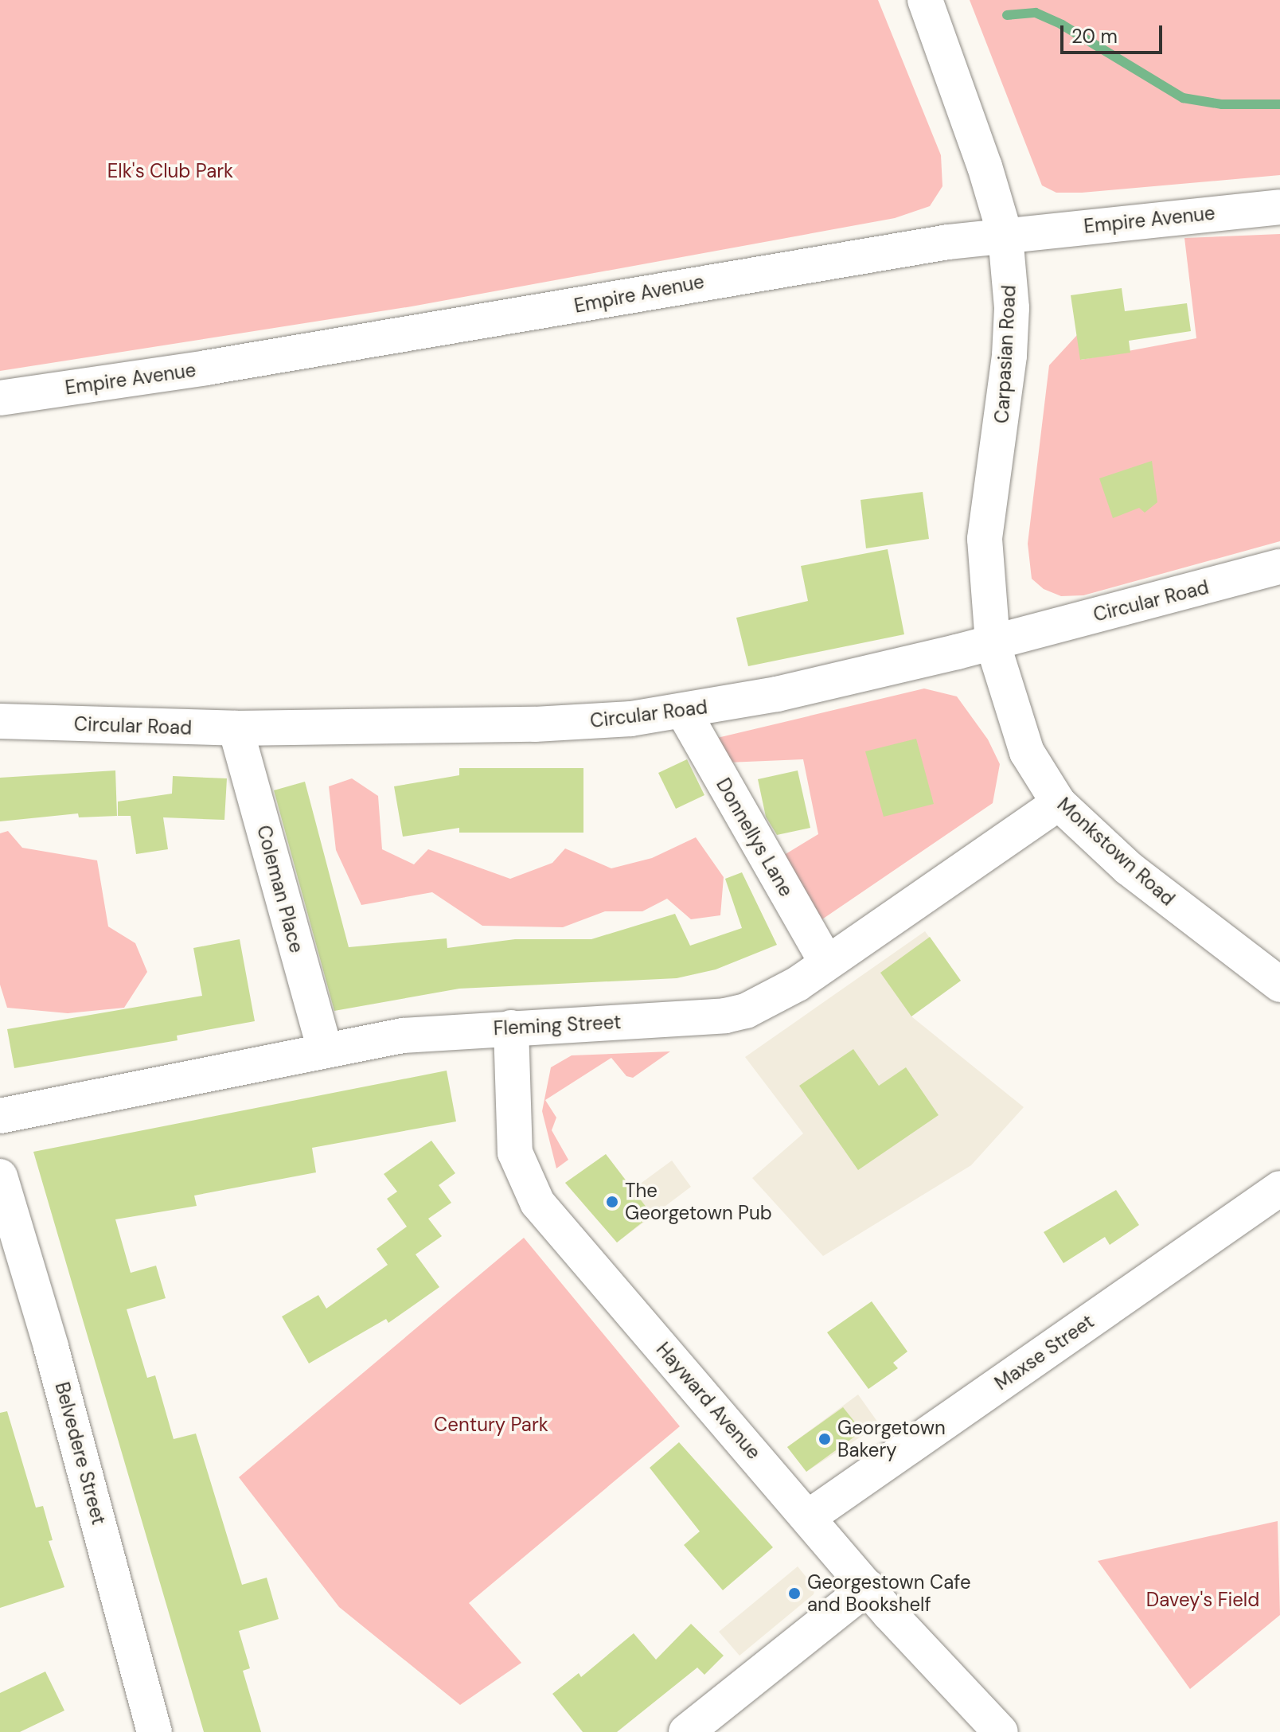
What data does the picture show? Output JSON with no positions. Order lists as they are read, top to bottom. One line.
{"streets":{"street":["Empire Avenue","Carpasian Road","Circular Road","Donnellys Lane","Monkstown Road","Coleman Place","Fleming Street","Maxse Street","Hayward Avenue","Belvedere Street"]},"crossings":[["Empire Avenue","Carpasian Road"],["Carpasian Road","Circular Road"],["Carpasian Road","Monkstown Road"],["Circular Road","Donnellys Lane"],["Circular Road","Monkstown Road"],["Circular Road","Coleman Place"],["Donnellys Lane","Fleming Street"],["Monkstown Road","Fleming Street"],["Coleman Place","Fleming Street"],["Fleming Street","Hayward Avenue"],["Maxse Street","Hayward Avenue"]],"parks":["Elk's Club Park","Century Park","Davey's Field"],"places":["The Georgetown Pub","Georgetown Bakery","Georgestown Cafe and Bookshelf"],"scale_bar":"20 m"}
